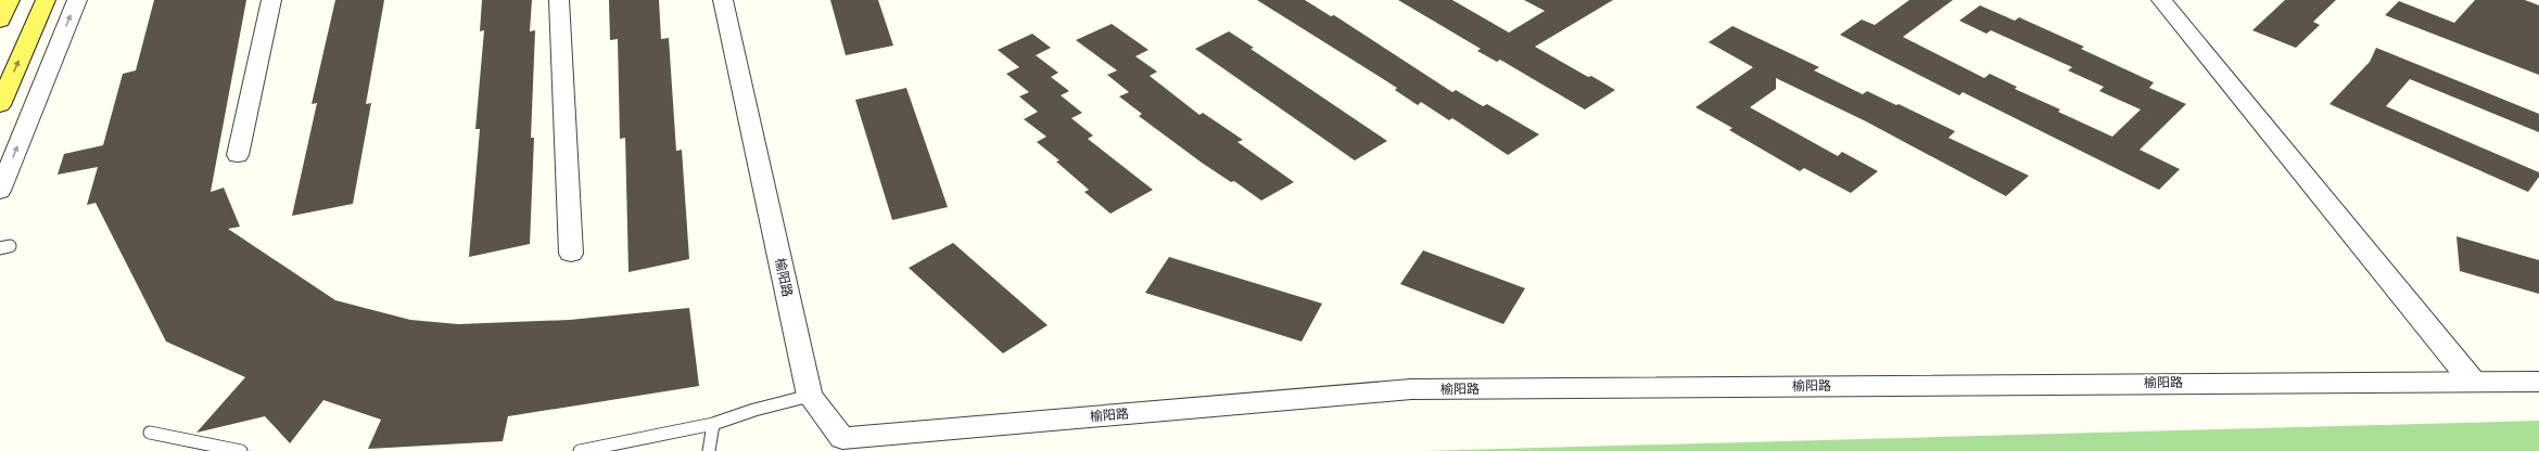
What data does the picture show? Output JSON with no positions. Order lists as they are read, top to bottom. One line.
{"streets":{"street":["榆阳路"]}}
